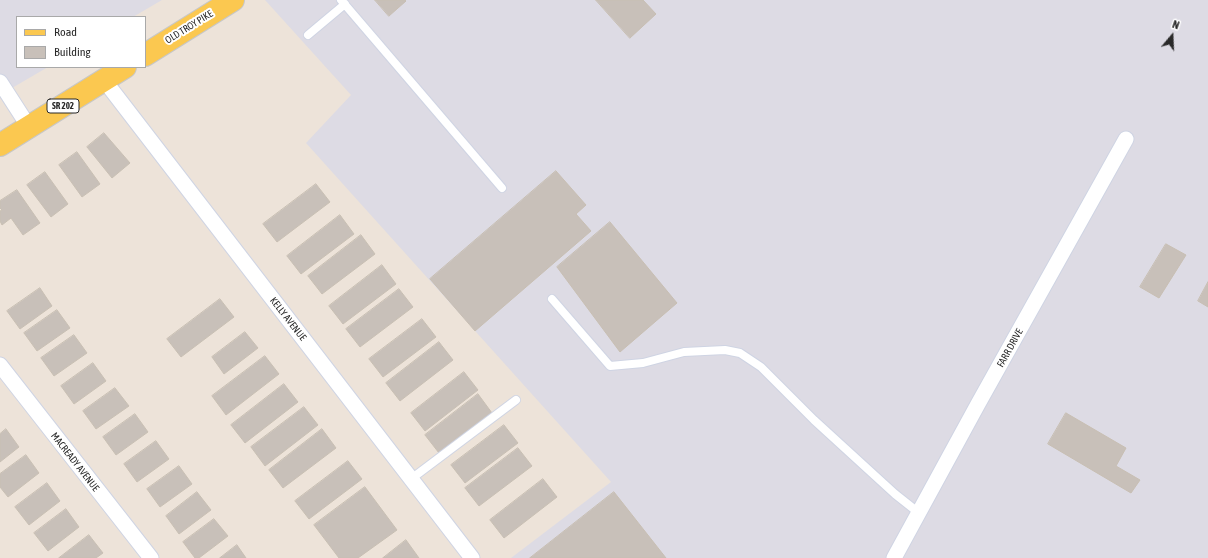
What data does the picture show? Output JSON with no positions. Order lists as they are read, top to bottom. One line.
{"streets":{"main road":["OLD TROY PIKE","SR 202"],"street":["KELLY AVENUE","FARR DRIVE","MACREADY AVENUE"]},"crossings":[["SR 202","KELLY AVENUE"]],"legend":["Road","Building"],"north":"top"}
